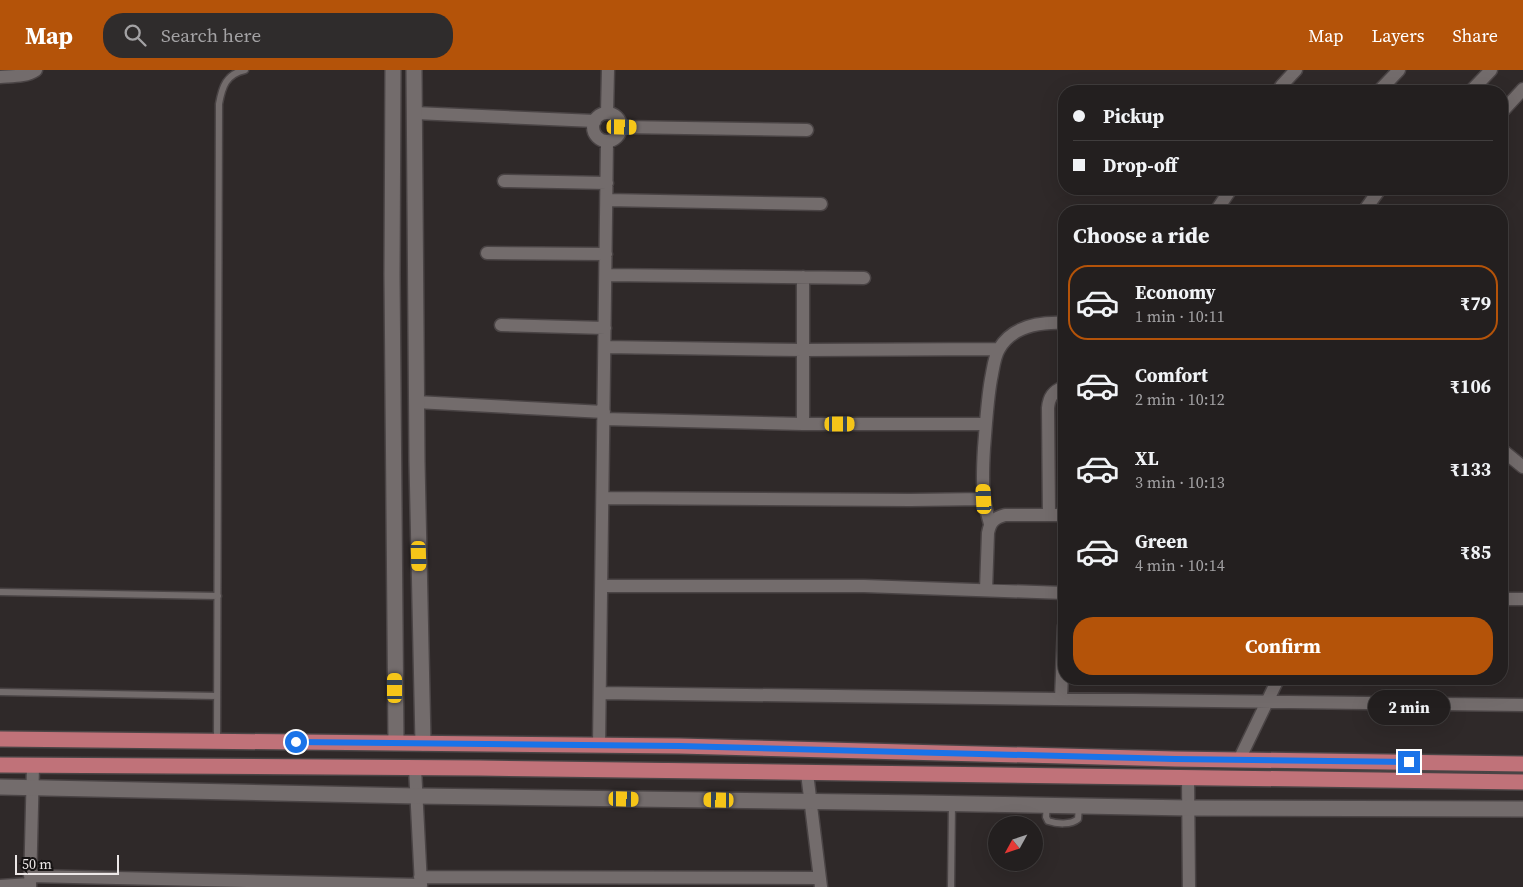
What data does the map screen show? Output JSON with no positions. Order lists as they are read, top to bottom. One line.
{"scale_bar":"50 m","north":"bottom left","page":{"header":"Map","search":"Search here","nav":["Map","Layers","Share"],"banner":["Pickup","Drop-off"],"heading":"Choose a ride","list":[{"name":"Economy","note":"1 min · 10:11","value":"₹79"},{"name":"Comfort","note":"2 min · 10:12","value":"₹106"},{"name":"XL","note":"3 min · 10:13","value":"₹133"},{"name":"Green","note":"4 min · 10:14","value":"₹85"}],"buttons":"Confirm","bubble":"2 min","scale":"50 m"}}
